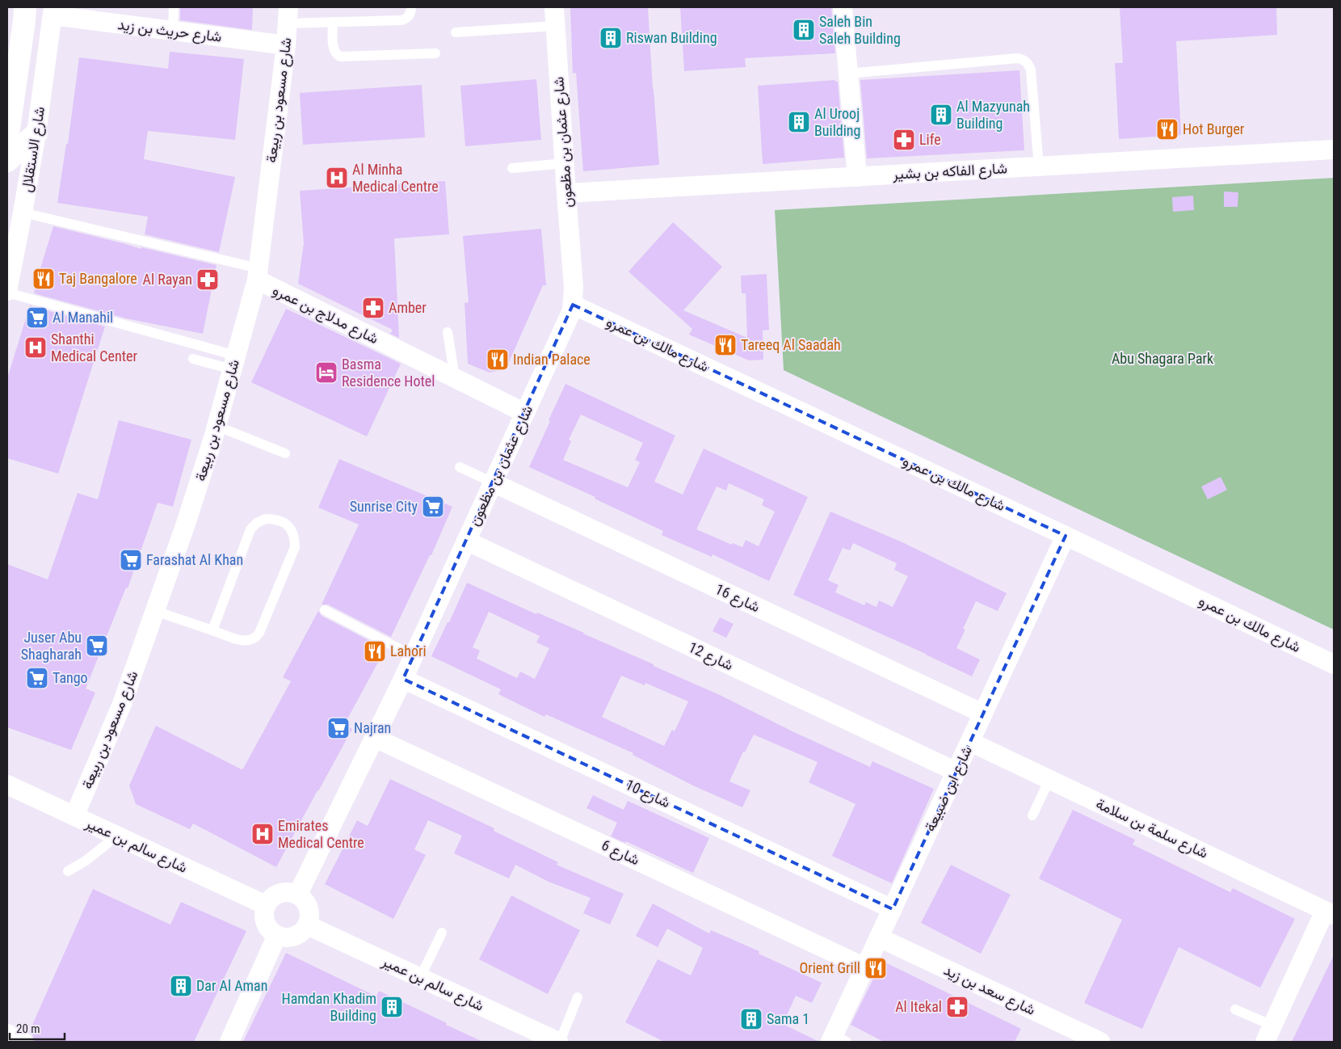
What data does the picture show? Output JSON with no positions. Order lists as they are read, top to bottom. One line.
{"streets":{"main road":["شارع الاستقلال"],"street":["شارع حريث بن زيد","شارع مسعود بن ربيعة","شارع عثمان بن مظعون","شارع الفاكه بن بشير","شارع مدلاج بن عمرو","شارع مالك بن عمرو","شارع 16","شارع 12","شارع ابن ضبيعة","شارع 10","شارع سلمة بن سلامة","شارع سالم بن عمير","شارع 6","شارع سعد بن زيد"]},"crossings":[["شارع حريث بن زيد","شارع مسعود بن ربيعة"],["شارع حريث بن زيد","شارع الاستقلال"],["شارع مسعود بن ربيعة","شارع مدلاج بن عمرو"],["شارع مسعود بن ربيعة","شارع سالم بن عمير"],["شارع عثمان بن مظعون","شارع الفاكه بن بشير"],["شارع عثمان بن مظعون","شارع مدلاج بن عمرو"],["شارع عثمان بن مظعون","شارع مالك بن عمرو"],["شارع عثمان بن مظعون","شارع 16"],["شارع عثمان بن مظعون","شارع 12"],["شارع عثمان بن مظعون","شارع 10"],["شارع عثمان بن مظعون","شارع سالم بن عمير"],["شارع عثمان بن مظعون","شارع 6"],["شارع مالك بن عمرو","شارع ابن ضبيعة"],["شارع 16","شارع ابن ضبيعة"],["شارع 12","شارع ابن ضبيعة"],["شارع ابن ضبيعة","شارع 10"],["شارع ابن ضبيعة","شارع سلمة بن سلامة"],["شارع ابن ضبيعة","شارع 6"],["شارع ابن ضبيعة","شارع سعد بن زيد"]],"parks":["Abu Shagara Park"],"places":{"building":["Saleh Bin Saleh Building","Riswan Building","Al Mazyunah Building","Al Urooj Building","Dar Al Aman","Hamdan Khadim Building","Sama 1"],"restaurant":["Hot Burger","Taj Bangalore","Tareeq Al Saadah","Indian Palace","Lahori","Orient Grill"],"pharmacy":["Life","Al Rayan","Amber","Al Itekal"],"hospital":["Al Minha Medical Centre","Shanthi Medical Center","Emirates Medical Centre"],"supermarket":["Al Manahil","Sunrise City","Farashat Al Khan","Juser Abu Shagharah","Tango","Najran"],"hotel":["Basma Residence Hotel"]},"scale_bar":"20 m"}
